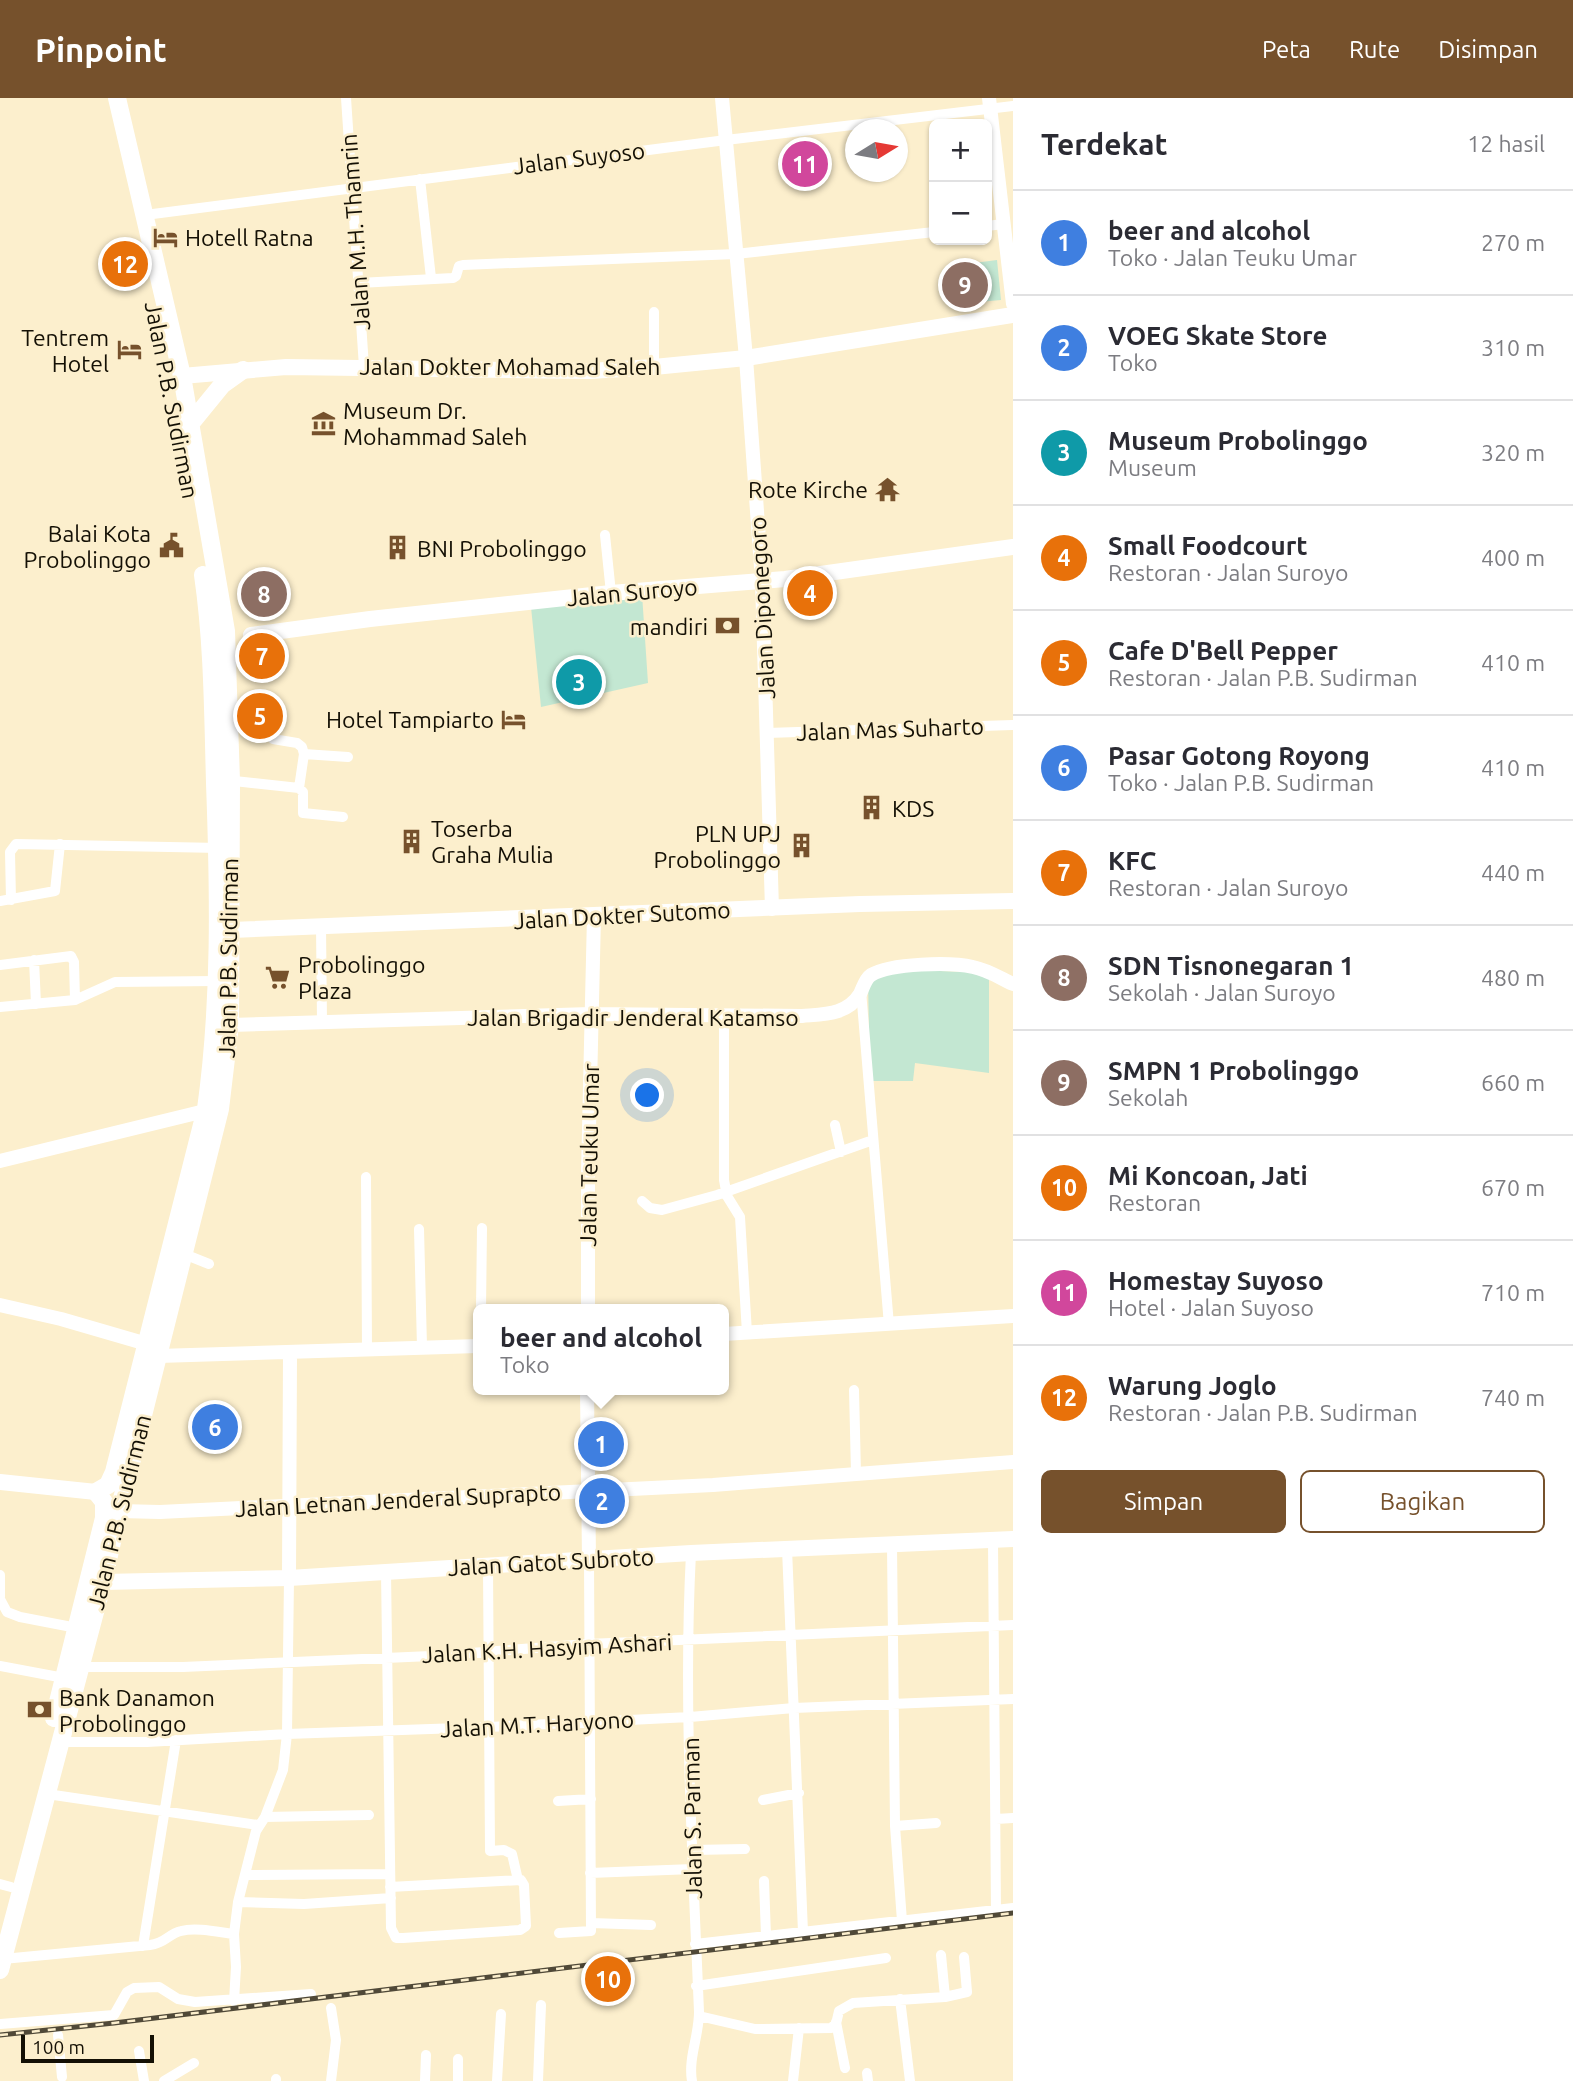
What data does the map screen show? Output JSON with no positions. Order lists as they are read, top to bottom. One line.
{"streets":{"main road":["Jalan Dokter Mohamad Saleh","Jalan P.B. Sudirman","Jalan Suroyo","Jalan Dokter Sutomo","Jalan Gatot Subroto"],"street":["Jalan Suyoso","Jalan M.H. Thamrin","Jalan Diponegoro","Jalan Mas Suharto","Jalan Brigadir Jenderal Katamso","Jalan Teuku Umar","Jalan Letnan Jenderal Suprapto","Jalan K.H. Hasyim Ashari","Jalan M.T. Haryono","Jalan S. Parman"]},"crossings":[["Jalan Suyoso","Jalan M.H. Thamrin"],["Jalan Suyoso","Jalan P.B. Sudirman"],["Jalan Suyoso","Jalan Diponegoro"],["Jalan M.H. Thamrin","Jalan Dokter Mohamad Saleh"],["Jalan Dokter Mohamad Saleh","Jalan P.B. Sudirman"],["Jalan Dokter Mohamad Saleh","Jalan Diponegoro"],["Jalan P.B. Sudirman","Jalan Suroyo"],["Jalan P.B. Sudirman","Jalan Dokter Sutomo"],["Jalan P.B. Sudirman","Jalan Brigadir Jenderal Katamso"],["Jalan P.B. Sudirman","Jalan Letnan Jenderal Suprapto"],["Jalan P.B. Sudirman","Jalan Gatot Subroto"],["Jalan P.B. Sudirman","Jalan K.H. Hasyim Ashari"],["Jalan P.B. Sudirman","Jalan M.T. Haryono"],["Jalan Suroyo","Jalan Diponegoro"],["Jalan Diponegoro","Jalan Mas Suharto"],["Jalan Diponegoro","Jalan Dokter Sutomo"],["Jalan Dokter Sutomo","Jalan Teuku Umar"],["Jalan Brigadir Jenderal Katamso","Jalan Teuku Umar"],["Jalan Gatot Subroto","Jalan S. Parman"],["Jalan K.H. Hasyim Ashari","Jalan S. Parman"],["Jalan M.T. Haryono","Jalan S. Parman"]],"places":{"hotel":["Hotell Ratna","Tentrem Hotel","Hotel Tampiarto"],"museum":["Museum Dr. Mohammad Saleh"],"temple":["Rote Kirche"],"public building":["Balai Kota Probolinggo"],"building":["BNI Probolinggo","KDS","Toserba Graha Mulia","PLN UPJ Probolinggo"],"bank":["mandiri","Bank Danamon Probolinggo"],"supermarket":["Probolinggo Plaza"]},"scale_bar":"100 m","north":"right","page":{"header":"Pinpoint","nav":["Peta","Rute","Disimpan"],"heading":["Terdekat","12 hasil"],"map_buttons":["+","−"],"pins":["11","12","9","4","8","7","3","5","6","1","2","10"],"list":[{"mark":"1","name":"beer and alcohol","note":"Toko · Jalan Teuku Umar","value":"270 m"},{"mark":"2","name":"VOEG Skate Store","note":"Toko","value":"310 m"},{"mark":"3","name":"Museum Probolinggo","note":"Museum","value":"320 m"},{"mark":"4","name":"Small Foodcourt","note":"Restoran · Jalan Suroyo","value":"400 m"},{"mark":"5","name":"Cafe D'Bell Pepper","note":"Restoran · Jalan P.B. Sudirman","value":"410 m"},{"mark":"6","name":"Pasar Gotong Royong","note":"Toko · Jalan P.B. Sudirman","value":"410 m"},{"mark":"7","name":"KFC","note":"Restoran · Jalan Suroyo","value":"440 m"},{"mark":"8","name":"SDN Tisnonegaran 1","note":"Sekolah · Jalan Suroyo","value":"480 m"},{"mark":"9","name":"SMPN 1 Probolinggo","note":"Sekolah","value":"660 m"},{"mark":"10","name":"Mi Koncoan, Jati","note":"Restoran","value":"670 m"},{"mark":"11","name":"Homestay Suyoso","note":"Hotel · Jalan Suyoso","value":"710 m"},{"mark":"12","name":"Warung Joglo","note":"Restoran · Jalan P.B. Sudirman","value":"740 m"}],"popup":["beer and alcohol","Toko"],"buttons":["Simpan","Bagikan"],"scale":"100 m"}}
